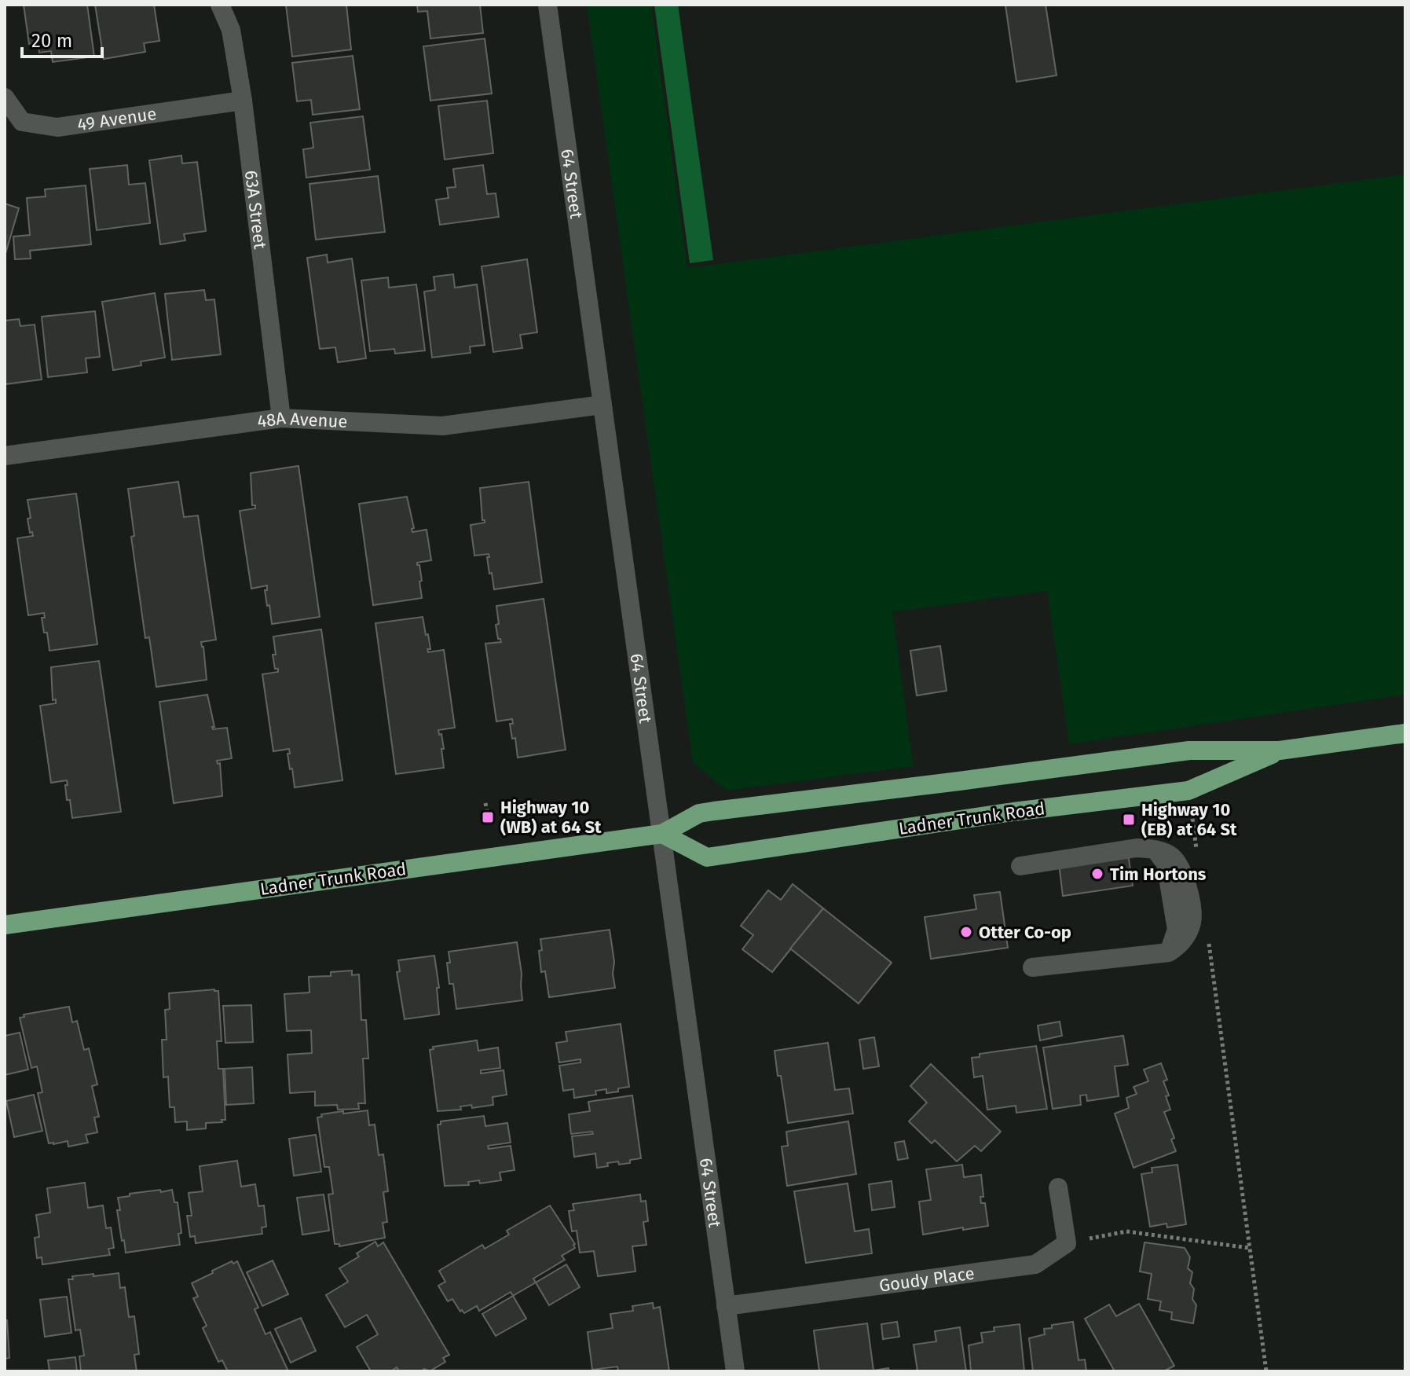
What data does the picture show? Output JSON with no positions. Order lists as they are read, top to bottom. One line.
{"streets":{"main road":["Ladner Trunk Road"],"street":["49 Avenue","64 Street","63A Street","48A Avenue","Goudy Place"]},"crossings":[["49 Avenue","63A Street"],["64 Street","48A Avenue"],["64 Street","Ladner Trunk Road"],["64 Street","Goudy Place"],["63A Street","48A Avenue"]],"places":{"transit":["Highway 10 (WB) at 64 St","Highway 10 (EB) at 64 St"],"other":["Tim Hortons","Otter Co-op"]},"scale_bar":"20 m"}
